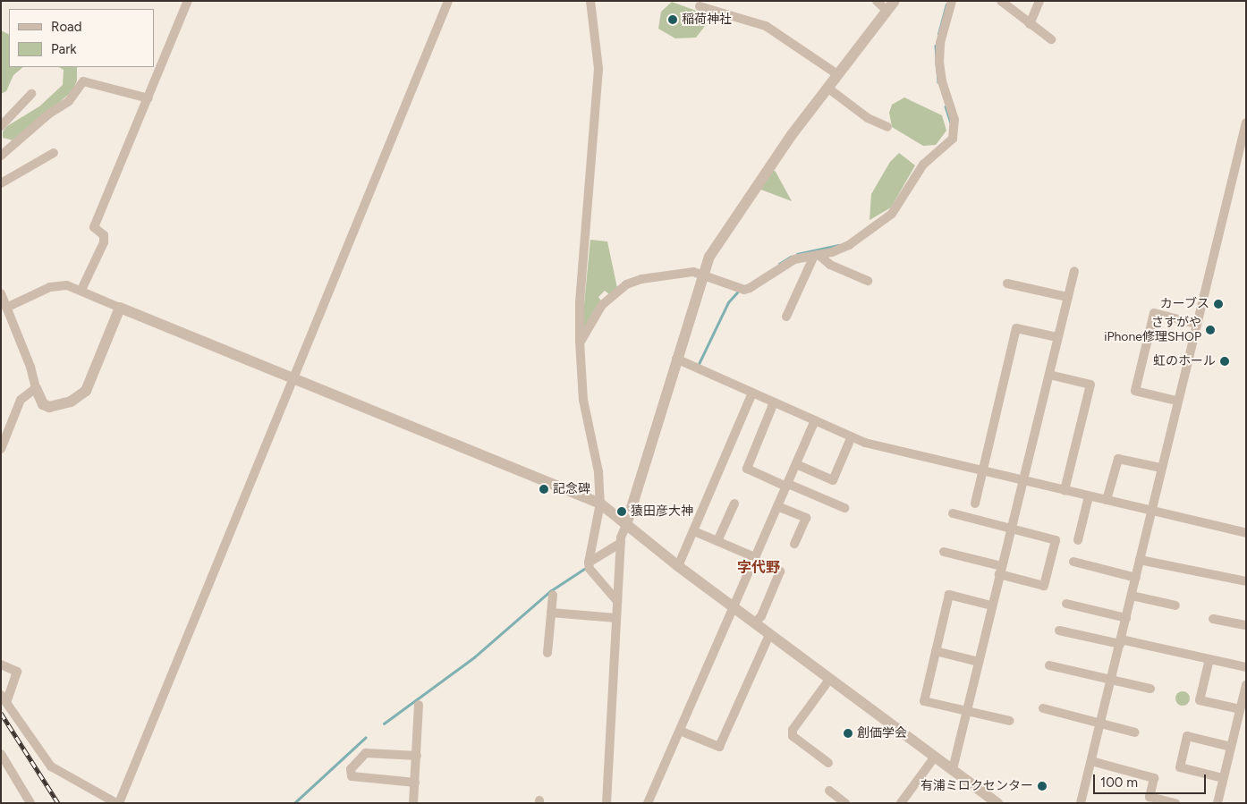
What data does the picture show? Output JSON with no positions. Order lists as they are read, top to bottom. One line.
{"districts":["字代野"],"places":["稲荷神社","カーブス","さすがや iPhone修理SHOP","虹のホール","記念碑","猿田彦大神","創価学会","有浦ミロクセンター"],"legend":["Road","Park"],"scale_bar":"100 m"}
